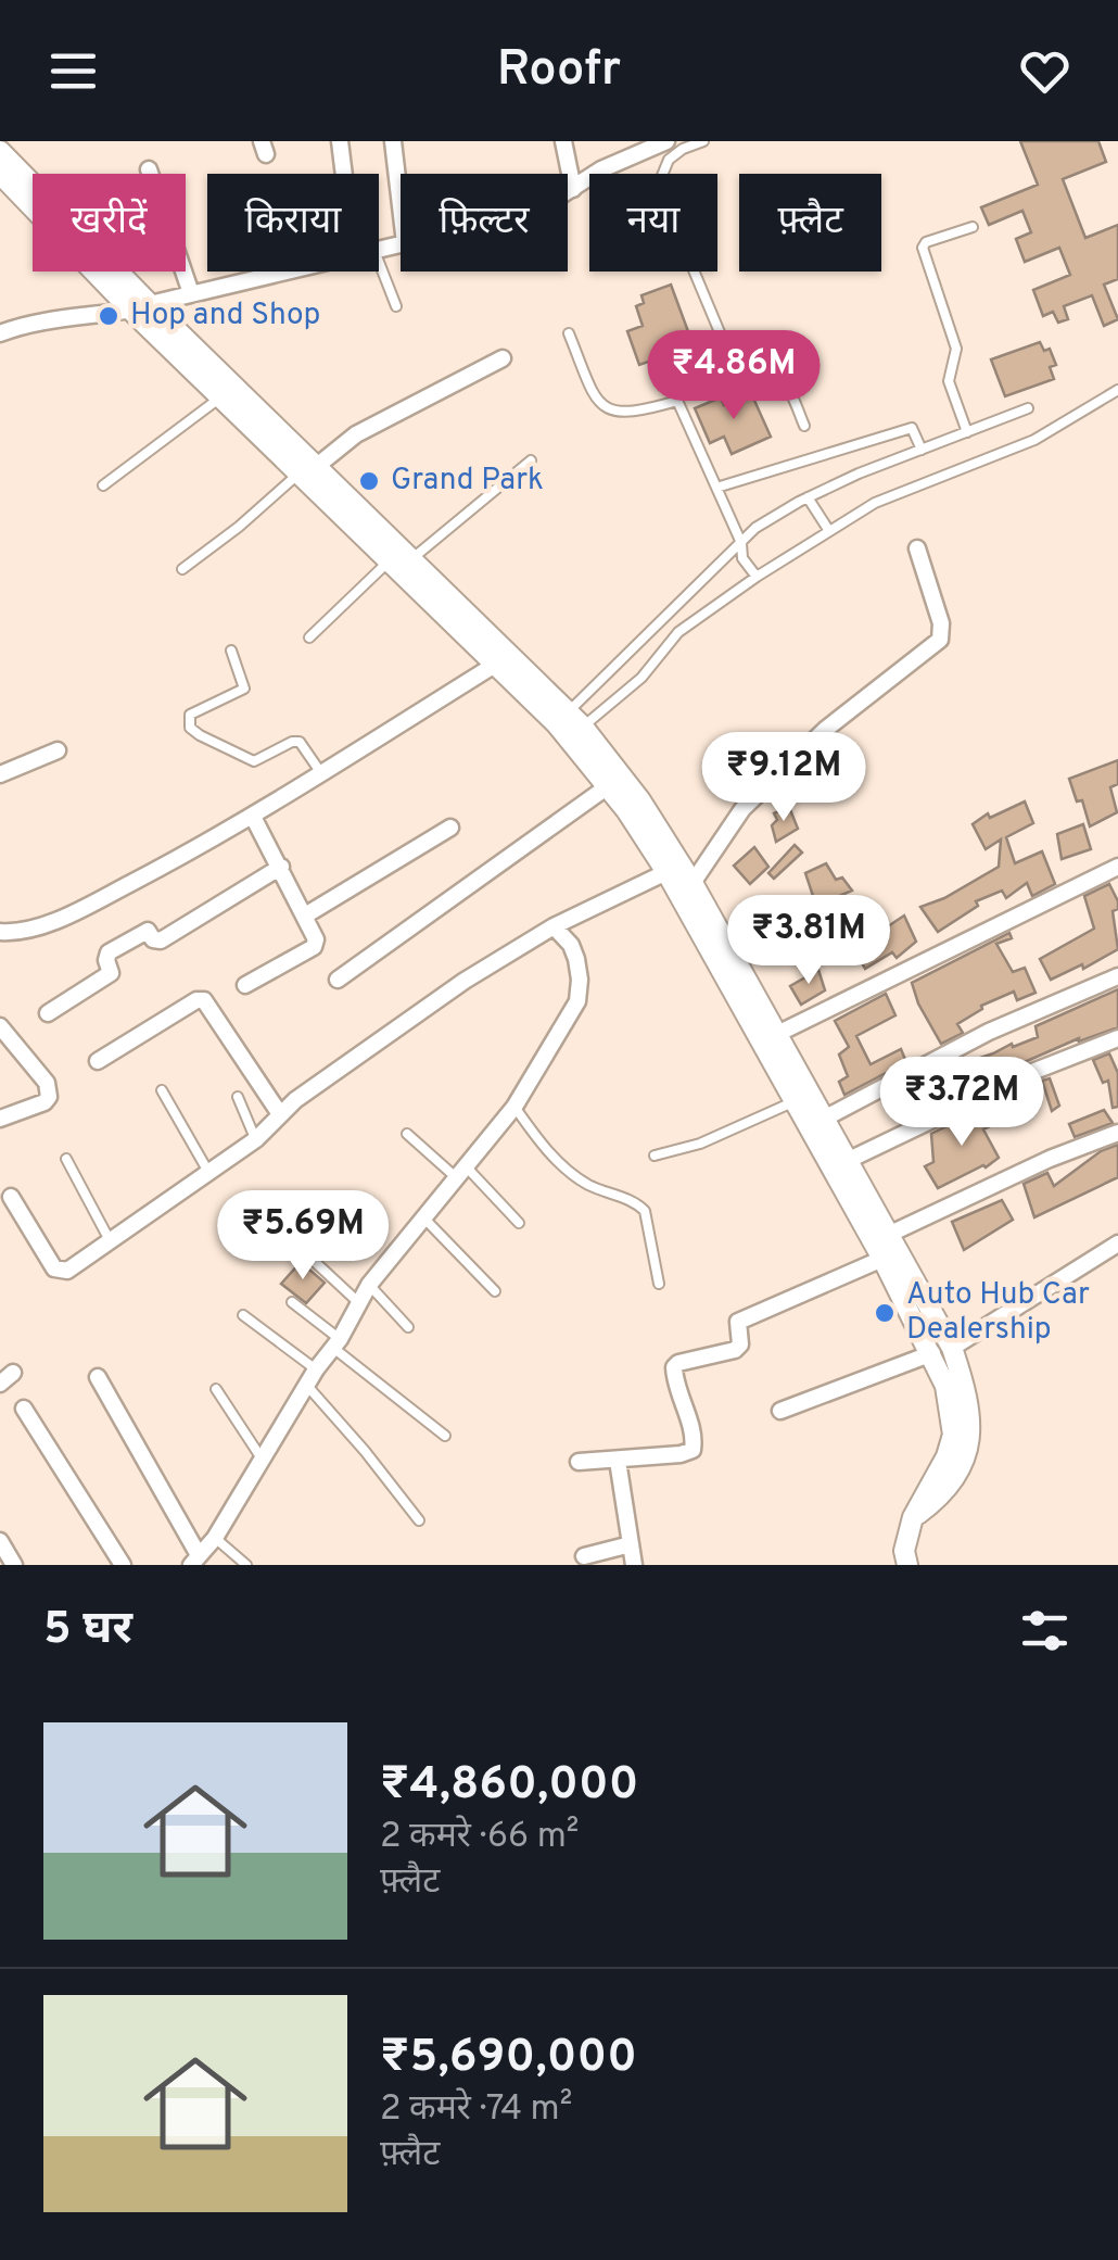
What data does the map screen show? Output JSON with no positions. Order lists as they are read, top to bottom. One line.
{"places":["Hop and Shop","Grand Park","Auto Hub Car Dealership"],"page":{"header":"Roofr","chip":["खरीदें","किराया","फ़िल्टर","नया","फ़्लैट"],"price":["₹4.86M","₹9.12M","₹3.81M","₹3.72M","₹5.69M"],"heading":"5 घर","list":[{"name":"₹4,860,000","note":"2 कमरे · 66 m² · फ़्लैट"},{"name":"₹5,690,000","note":"2 कमरे · 74 m² · फ़्लैट"}]}}
